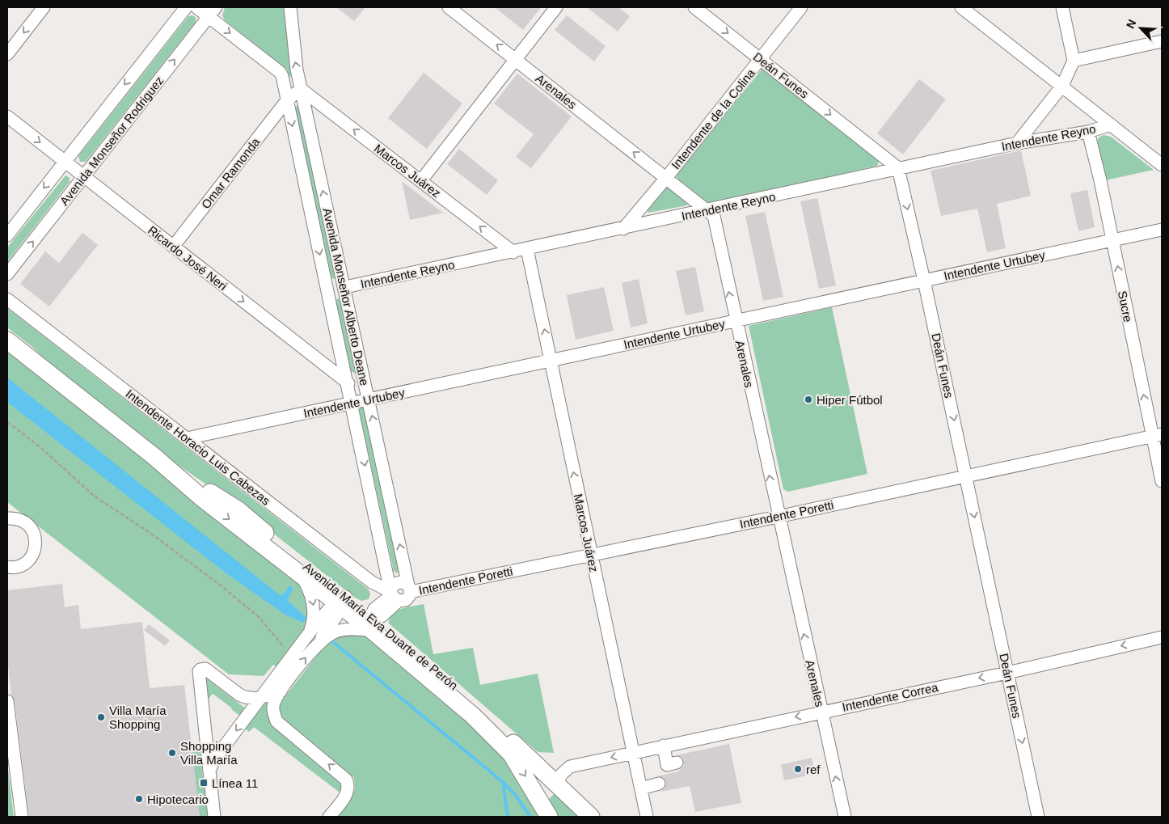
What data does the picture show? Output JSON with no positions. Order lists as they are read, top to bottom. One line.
{"streets":{"highway":["Avenida María Eva Duarte de Perón"],"street":["Deán Funes","Arenales","Intendente de la Colina","Intendente Reyno","Avenida Monseñor Rodriguez","Marcos Juárez","Omar Ramonda","Ricardo José Neri","Intendente Urtubey","Avenida Monseñor Alberto Deane","Sucre","Intendente Horacio Luis Cabezas","Intendente Poretti","Intendente Correa"]},"crossings":[["Deán Funes","Intendente de la Colina"],["Deán Funes","Intendente Reyno"],["Deán Funes","Intendente Urtubey"],["Deán Funes","Intendente Poretti"],["Deán Funes","Intendente Correa"],["Arenales","Intendente de la Colina"],["Arenales","Intendente Reyno"],["Arenales","Intendente Urtubey"],["Arenales","Intendente Poretti"],["Arenales","Intendente Correa"],["Intendente de la Colina","Intendente Reyno"],["Intendente Reyno","Marcos Juárez"],["Intendente Reyno","Avenida Monseñor Alberto Deane"],["Intendente Reyno","Sucre"],["Avenida Monseñor Rodriguez","Ricardo José Neri"],["Avenida Monseñor Rodriguez","Avenida Monseñor Alberto Deane"],["Marcos Juárez","Omar Ramonda"],["Marcos Juárez","Intendente Urtubey"],["Marcos Juárez","Avenida Monseñor Alberto Deane"],["Marcos Juárez","Intendente Poretti"],["Marcos Juárez","Intendente Correa"],["Omar Ramonda","Ricardo José Neri"],["Omar Ramonda","Avenida Monseñor Alberto Deane"],["Ricardo José Neri","Intendente Urtubey"],["Ricardo José Neri","Avenida Monseñor Alberto Deane"],["Intendente Urtubey","Avenida Monseñor Alberto Deane"],["Intendente Urtubey","Sucre"],["Intendente Urtubey","Intendente Horacio Luis Cabezas"],["Avenida Monseñor Alberto Deane","Intendente Horacio Luis Cabezas"],["Avenida Monseñor Alberto Deane","Intendente Poretti"],["Sucre","Intendente Poretti"],["Intendente Horacio Luis Cabezas","Intendente Poretti"],["Avenida María Eva Duarte de Perón","Intendente Correa"]],"one_way":["Deán Funes","Arenales","Marcos Juárez","Ricardo José Neri","Sucre","Intendente Correa"],"places":{"other":["Hiper Fútbol","Villa María Shopping","Shopping Villa María","ref","Hipotecario"],"transit":["Línea 11"]},"north":"top left"}
